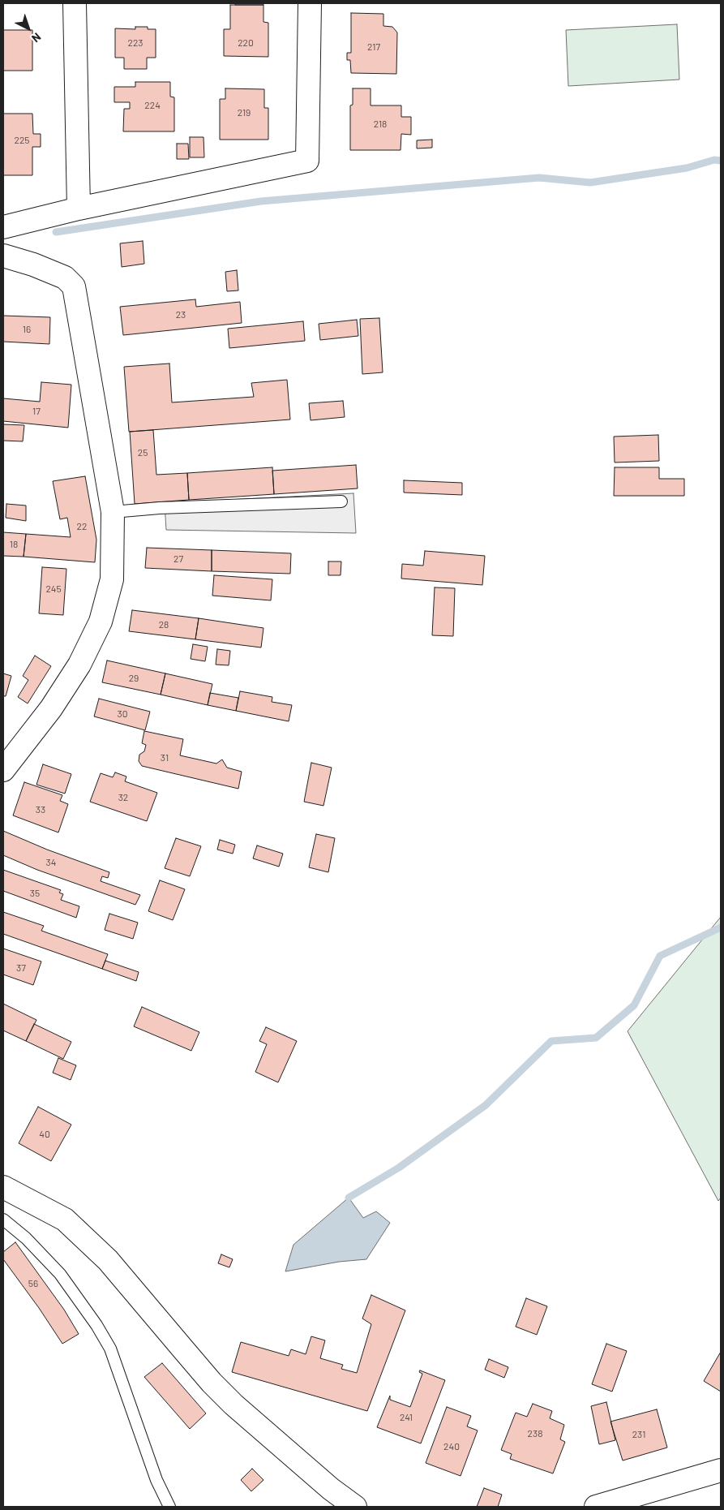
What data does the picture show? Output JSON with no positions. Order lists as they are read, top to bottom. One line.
{"house_numbers":["223","220","217","224","219","218","225","23","16","17","25","22","18","27","245","28","29","30","31","32","33","34","35","37","40","56","241","238","231","240"],"north":"bottom right"}
